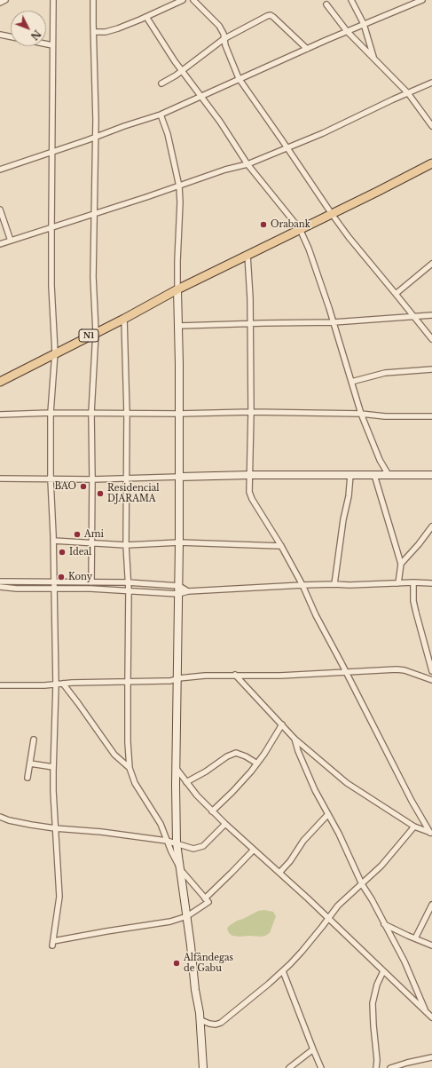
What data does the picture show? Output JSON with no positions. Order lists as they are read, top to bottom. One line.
{"streets":{"main road":["N1"]},"places":["Orabank","BAO","Residencial DJARAMA","Ami","Ideal","Kony","Alfândegas de Gabu"],"north":"bottom right"}
